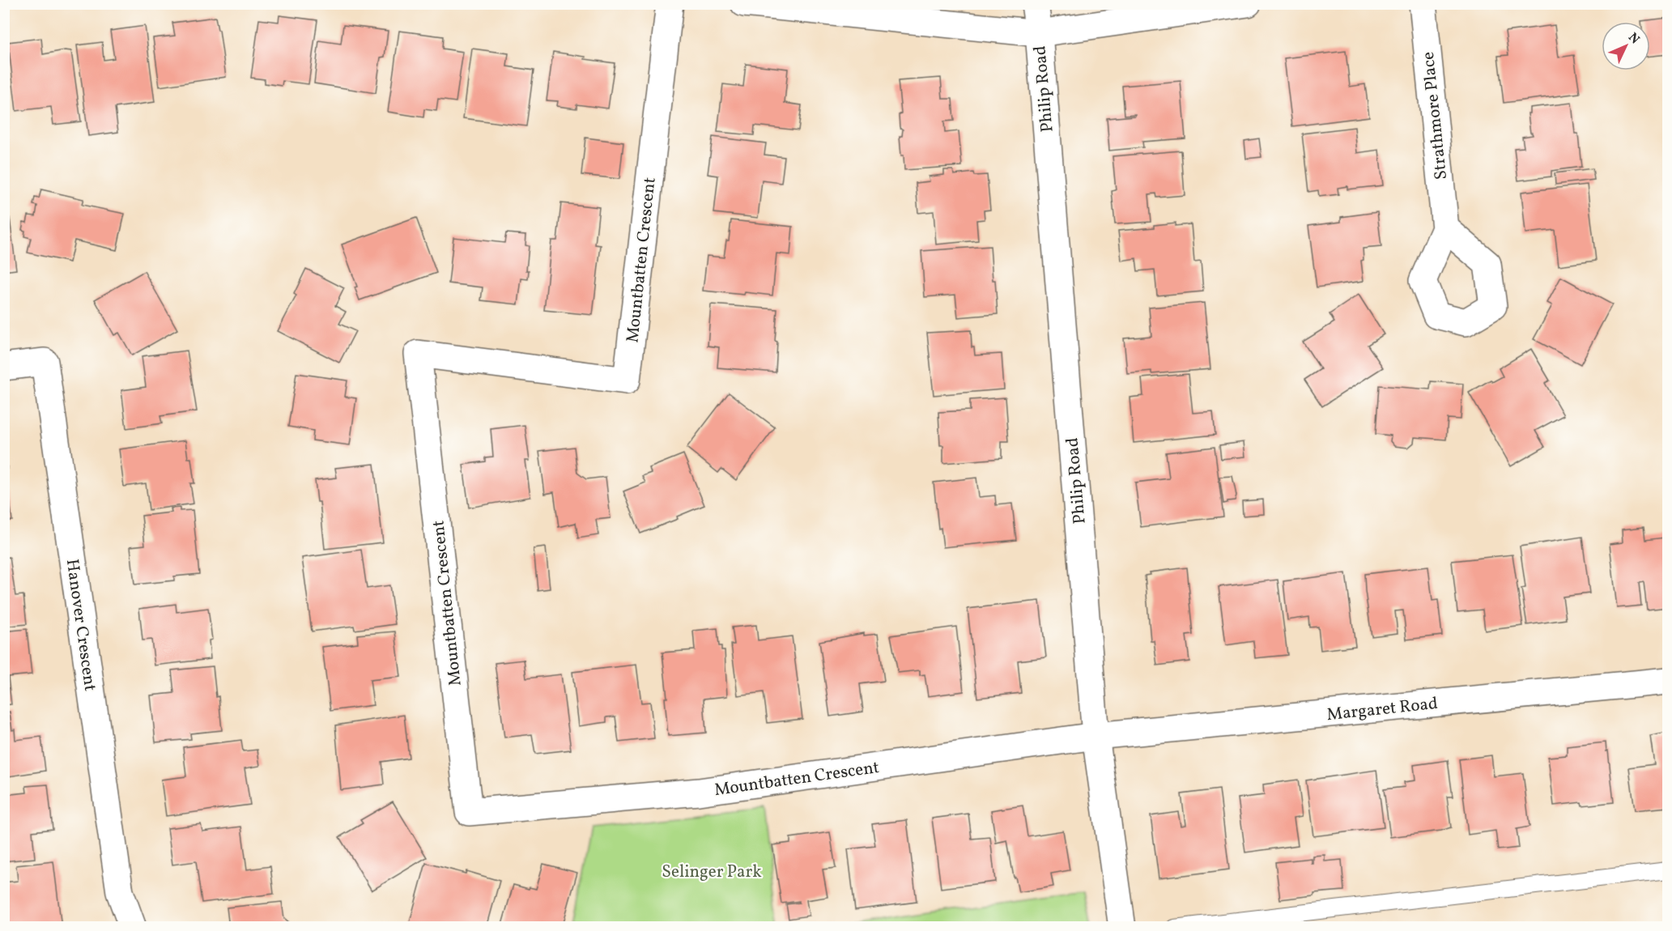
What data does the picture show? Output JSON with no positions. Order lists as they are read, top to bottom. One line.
{"streets":{"street":["Philip Road","Strathmore Place","Mountbatten Crescent","Hanover Crescent","Margaret Road"]},"crossings":[["Philip Road","Mountbatten Crescent"],["Philip Road","Margaret Road"],["Mountbatten Crescent","Margaret Road"]],"parks":["Selinger Park"],"north":"top right"}
